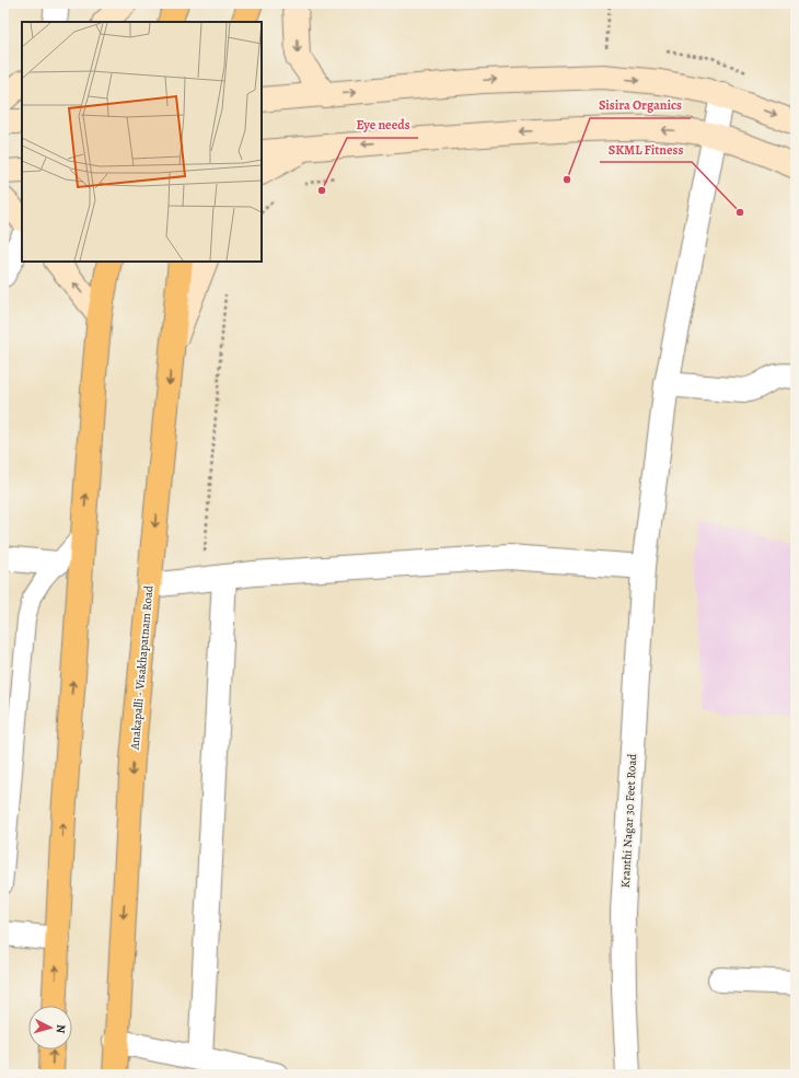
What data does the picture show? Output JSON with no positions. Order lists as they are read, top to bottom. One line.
{"streets":{"main road":["Anakapalli - Visakhapatnam Road"],"street":["Kranthi Nagar 30 Feet Road"]},"places":["Sisira Organics","Eye needs","SKML Fitness"],"north":"right"}
